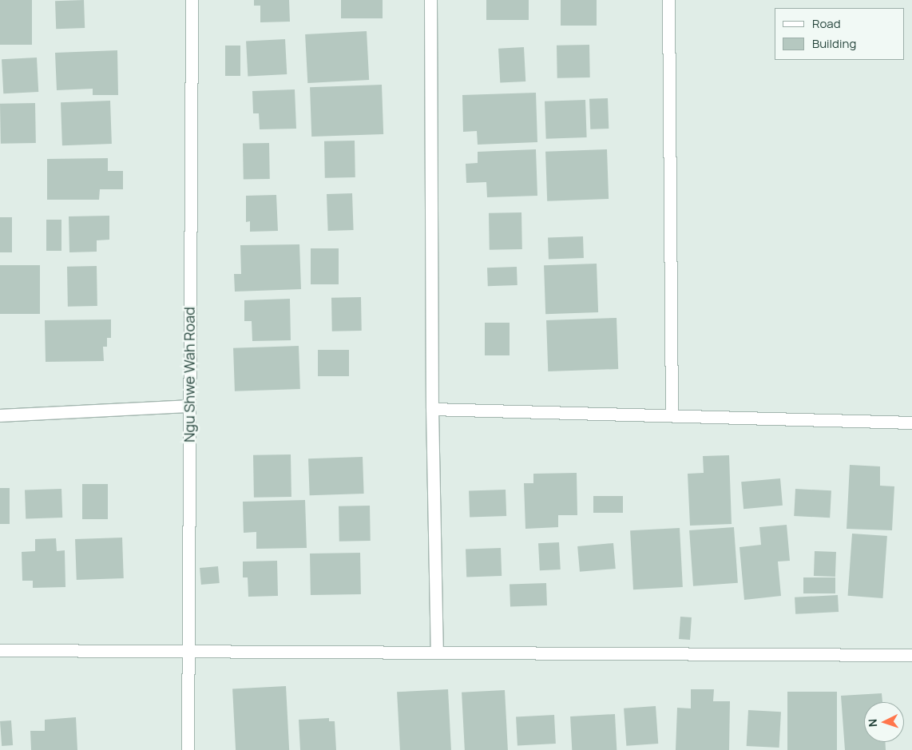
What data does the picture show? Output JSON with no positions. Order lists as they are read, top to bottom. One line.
{"streets":{"street":["Ngu Shwe Wah Road"]},"legend":["Road","Building"],"north":"left"}
